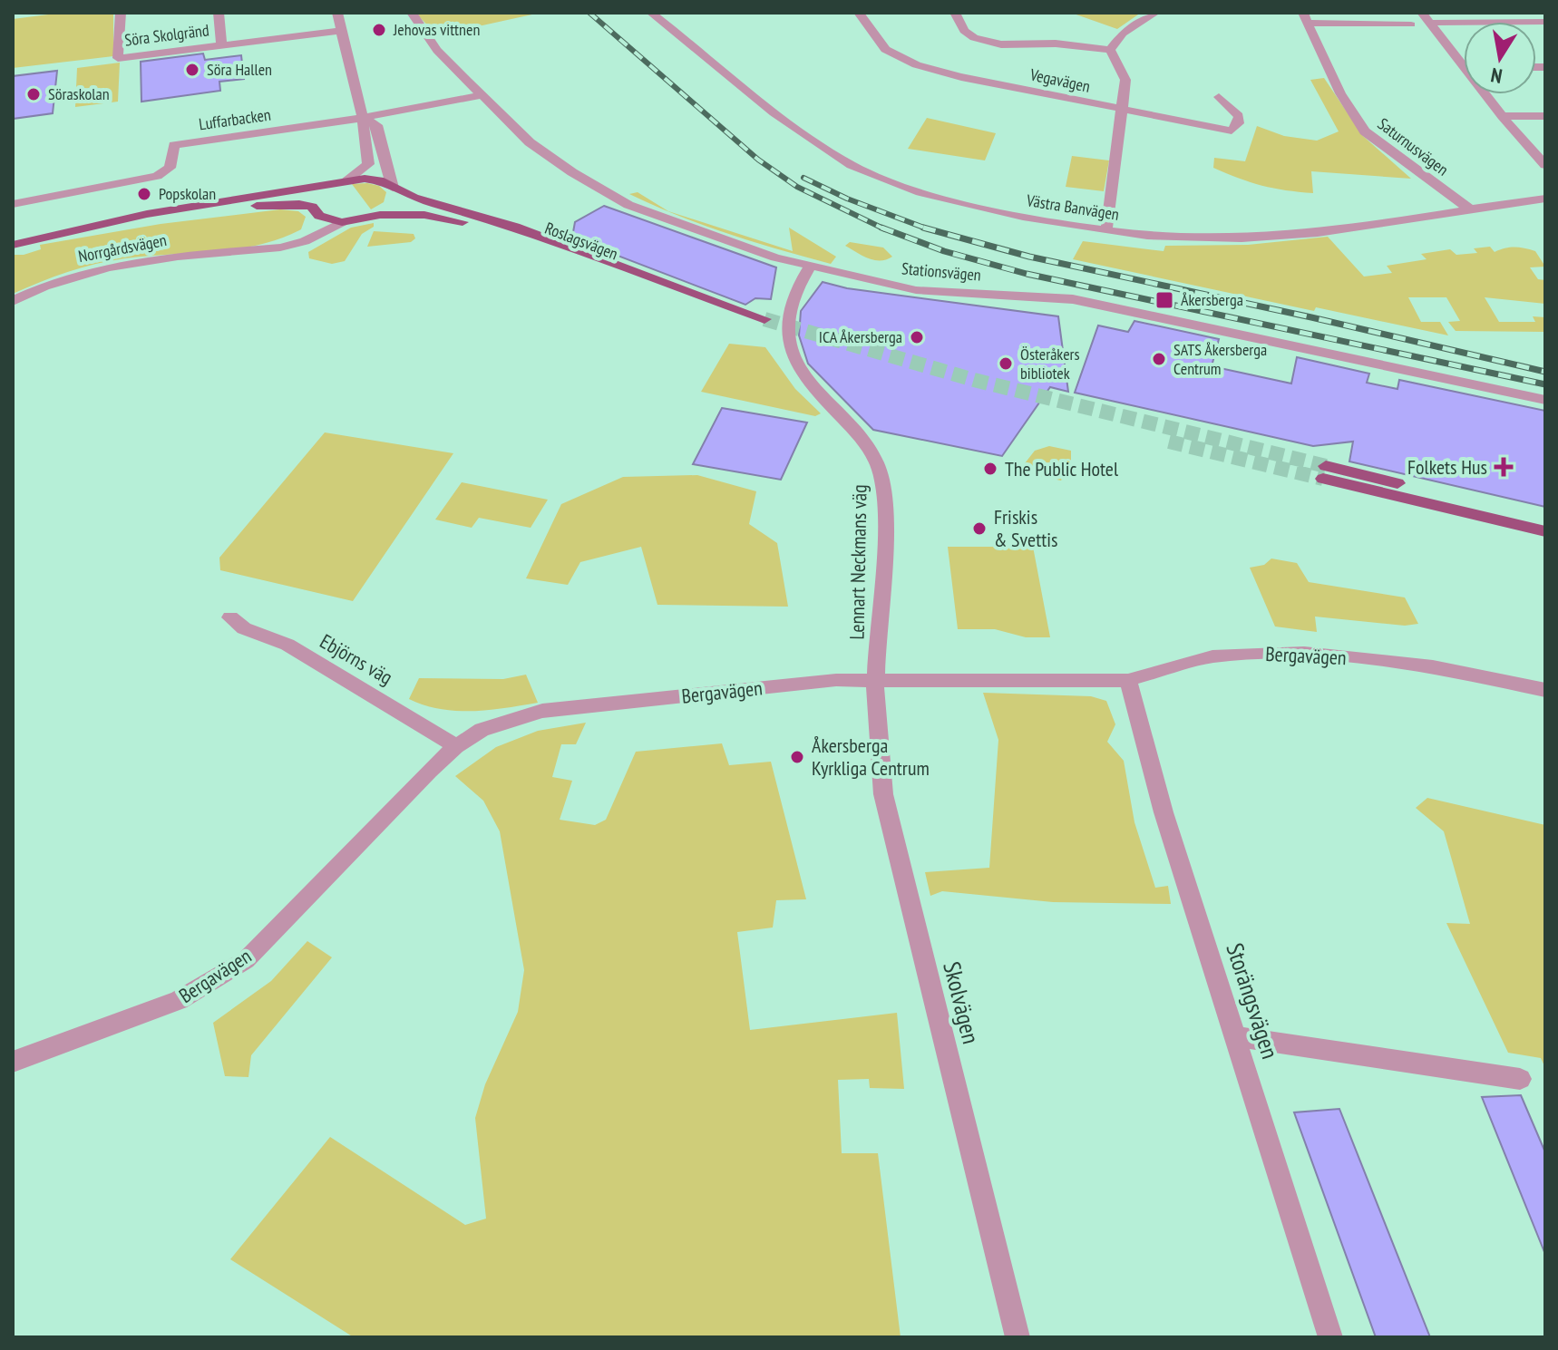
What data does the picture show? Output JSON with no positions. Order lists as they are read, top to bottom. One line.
{"streets":{"main road":["Roslagsvägen"],"street":["Söra Skolgränd","Vegavägen","Luffarbacken","Saturnusvägen","Västra Banvägen","Norrgårdsvägen","Stationsvägen","Lennart Neckmans väg","Bergavägen","Ebjörns väg","Storängsvägen","Skolvägen"]},"crossings":[["Luffarbacken","Stationsvägen"],["Saturnusvägen","Västra Banvägen"],["Roslagsvägen","Norrgårdsvägen"],["Stationsvägen","Lennart Neckmans väg"],["Lennart Neckmans väg","Bergavägen"],["Lennart Neckmans väg","Skolvägen"],["Bergavägen","Ebjörns väg"],["Bergavägen","Storängsvägen"],["Bergavägen","Skolvägen"]],"places":{"other":["Jehovas vittnen","Söra Hallen","Söraskolan","Popskolan","ICA Åkersberga","SATS Åkersberga Centrum","Österåkers bibliotek","The Public Hotel","Friskis & Svettis","Åkersberga Kyrkliga Centrum"],"transit":["Åkersberga"],"health":["Folkets Hus"]},"north":"bottom"}
